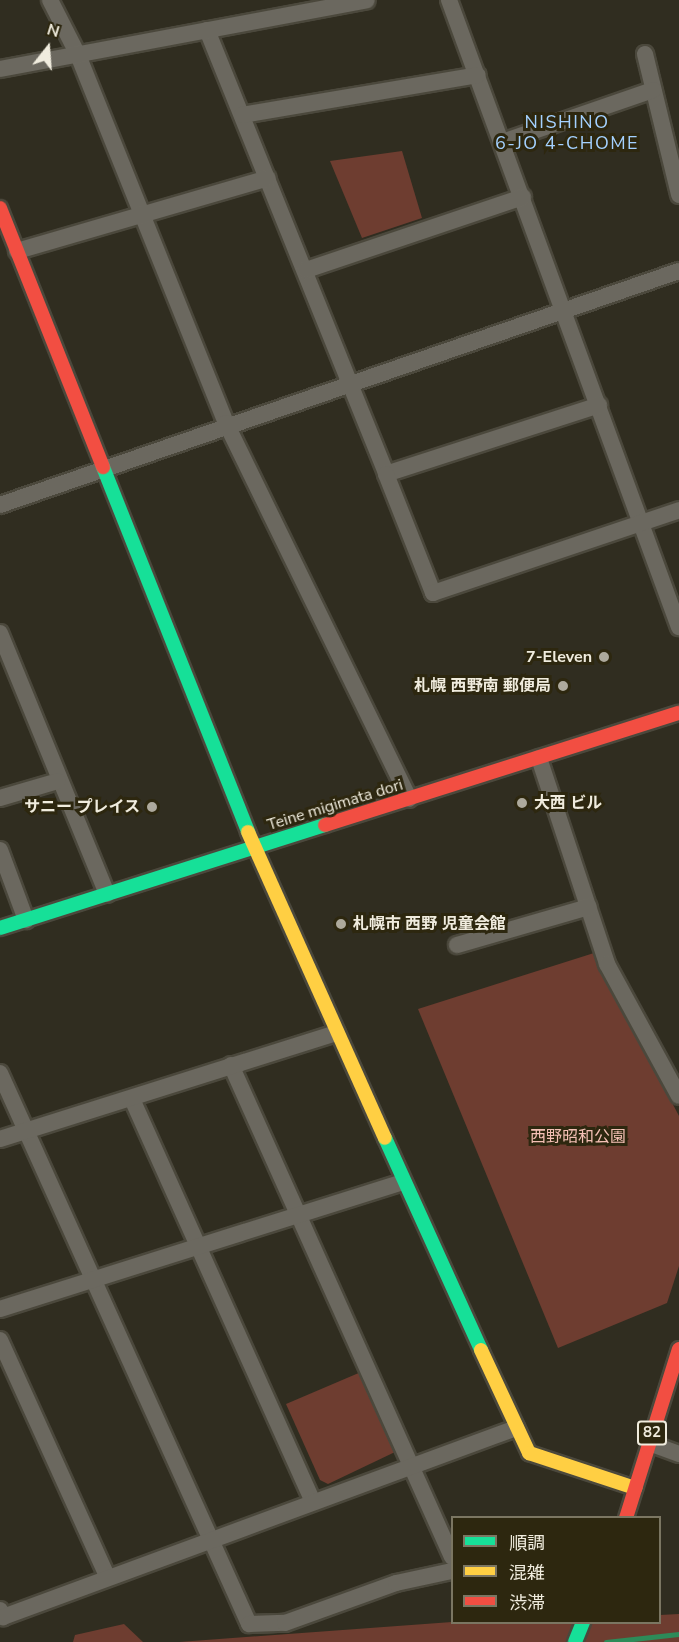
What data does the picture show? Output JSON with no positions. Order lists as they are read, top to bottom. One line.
{"streets":{"street":["Teine migimata dori","82"]},"districts":["NISHINO 6-JO 4-CHOME"],"parks":["西野昭和公園"],"places":["7-Eleven","札幌 西野南 郵便局","大西 ビル","サニー プレイス","札幌市 西野 児童会館"],"legend":["順調","混雑","渋滞"],"north":"top"}
